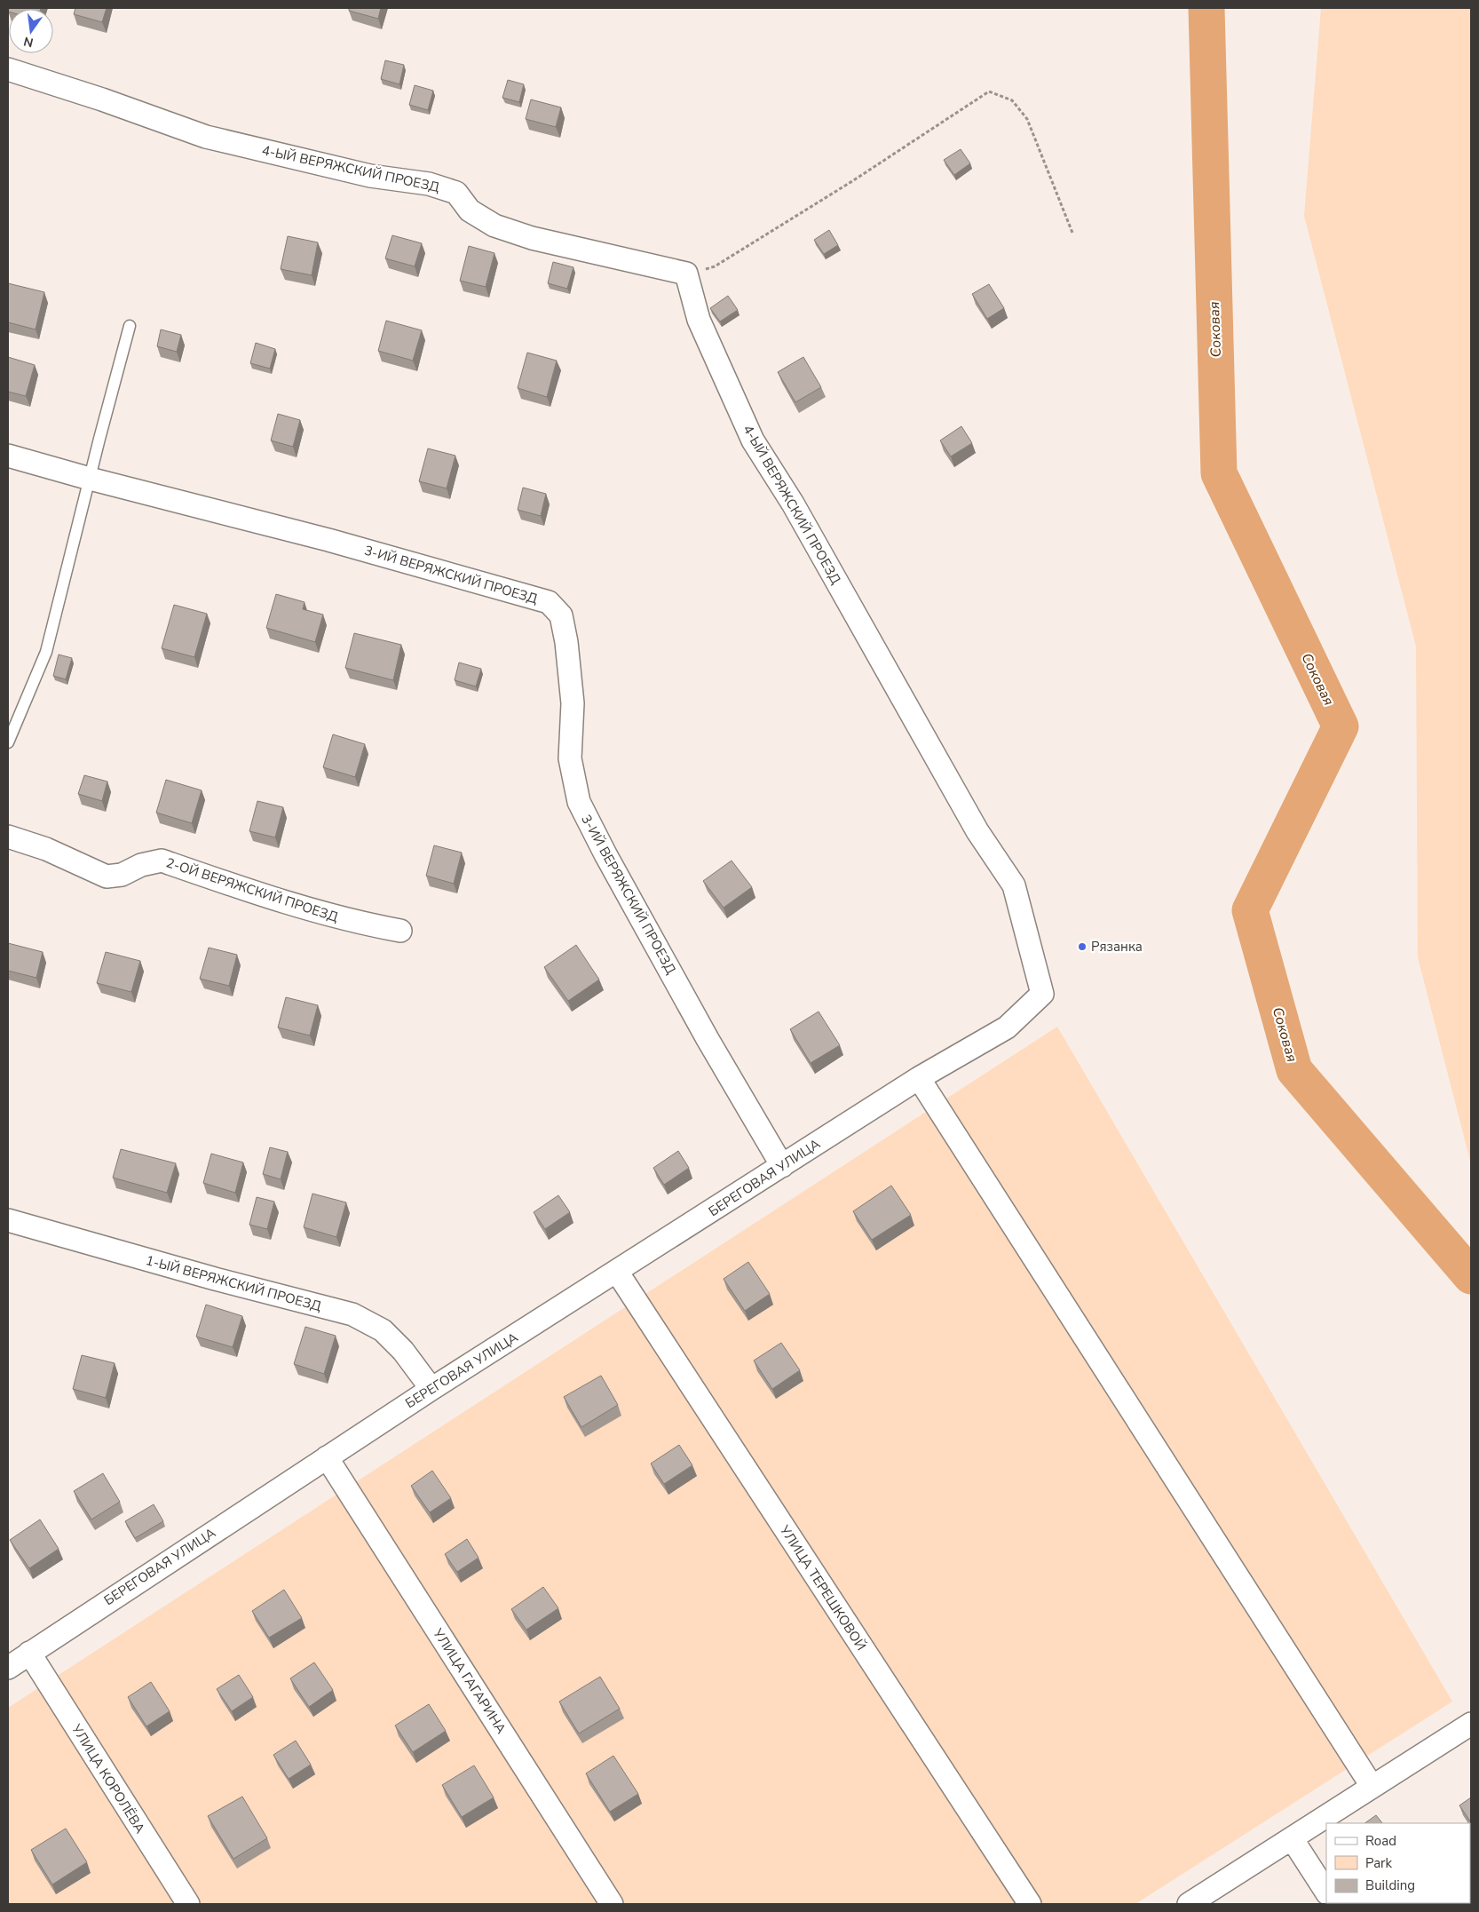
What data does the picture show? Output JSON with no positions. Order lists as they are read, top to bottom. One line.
{"streets":{"street":["4-ЫЙ ВЕРЯЖСКИЙ ПРОЕЗД","3-ИЙ ВЕРЯЖСКИЙ ПРОЕЗД","2-ОЙ ВЕРЯЖСКИЙ ПРОЕЗД","БЕРЕГОВАЯ УЛИЦА","1-ЫЙ ВЕРЯЖСКИЙ ПРОЕЗД","УЛИЦА ТЕРЕШКОВОЙ","УЛИЦА ГАГАРИНА","УЛИЦА КОРОЛЁВА"]},"crossings":[["4-ЫЙ ВЕРЯЖСКИЙ ПРОЕЗД","БЕРЕГОВАЯ УЛИЦА"],["3-ИЙ ВЕРЯЖСКИЙ ПРОЕЗД","БЕРЕГОВАЯ УЛИЦА"],["БЕРЕГОВАЯ УЛИЦА","1-ЫЙ ВЕРЯЖСКИЙ ПРОЕЗД"],["БЕРЕГОВАЯ УЛИЦА","УЛИЦА ТЕРЕШКОВОЙ"],["БЕРЕГОВАЯ УЛИЦА","УЛИЦА ГАГАРИНА"],["БЕРЕГОВАЯ УЛИЦА","УЛИЦА КОРОЛЁВА"]],"water":["Соковая"],"places":["Рязанка"],"legend":["Road","Park","Building"],"north":"bottom"}
